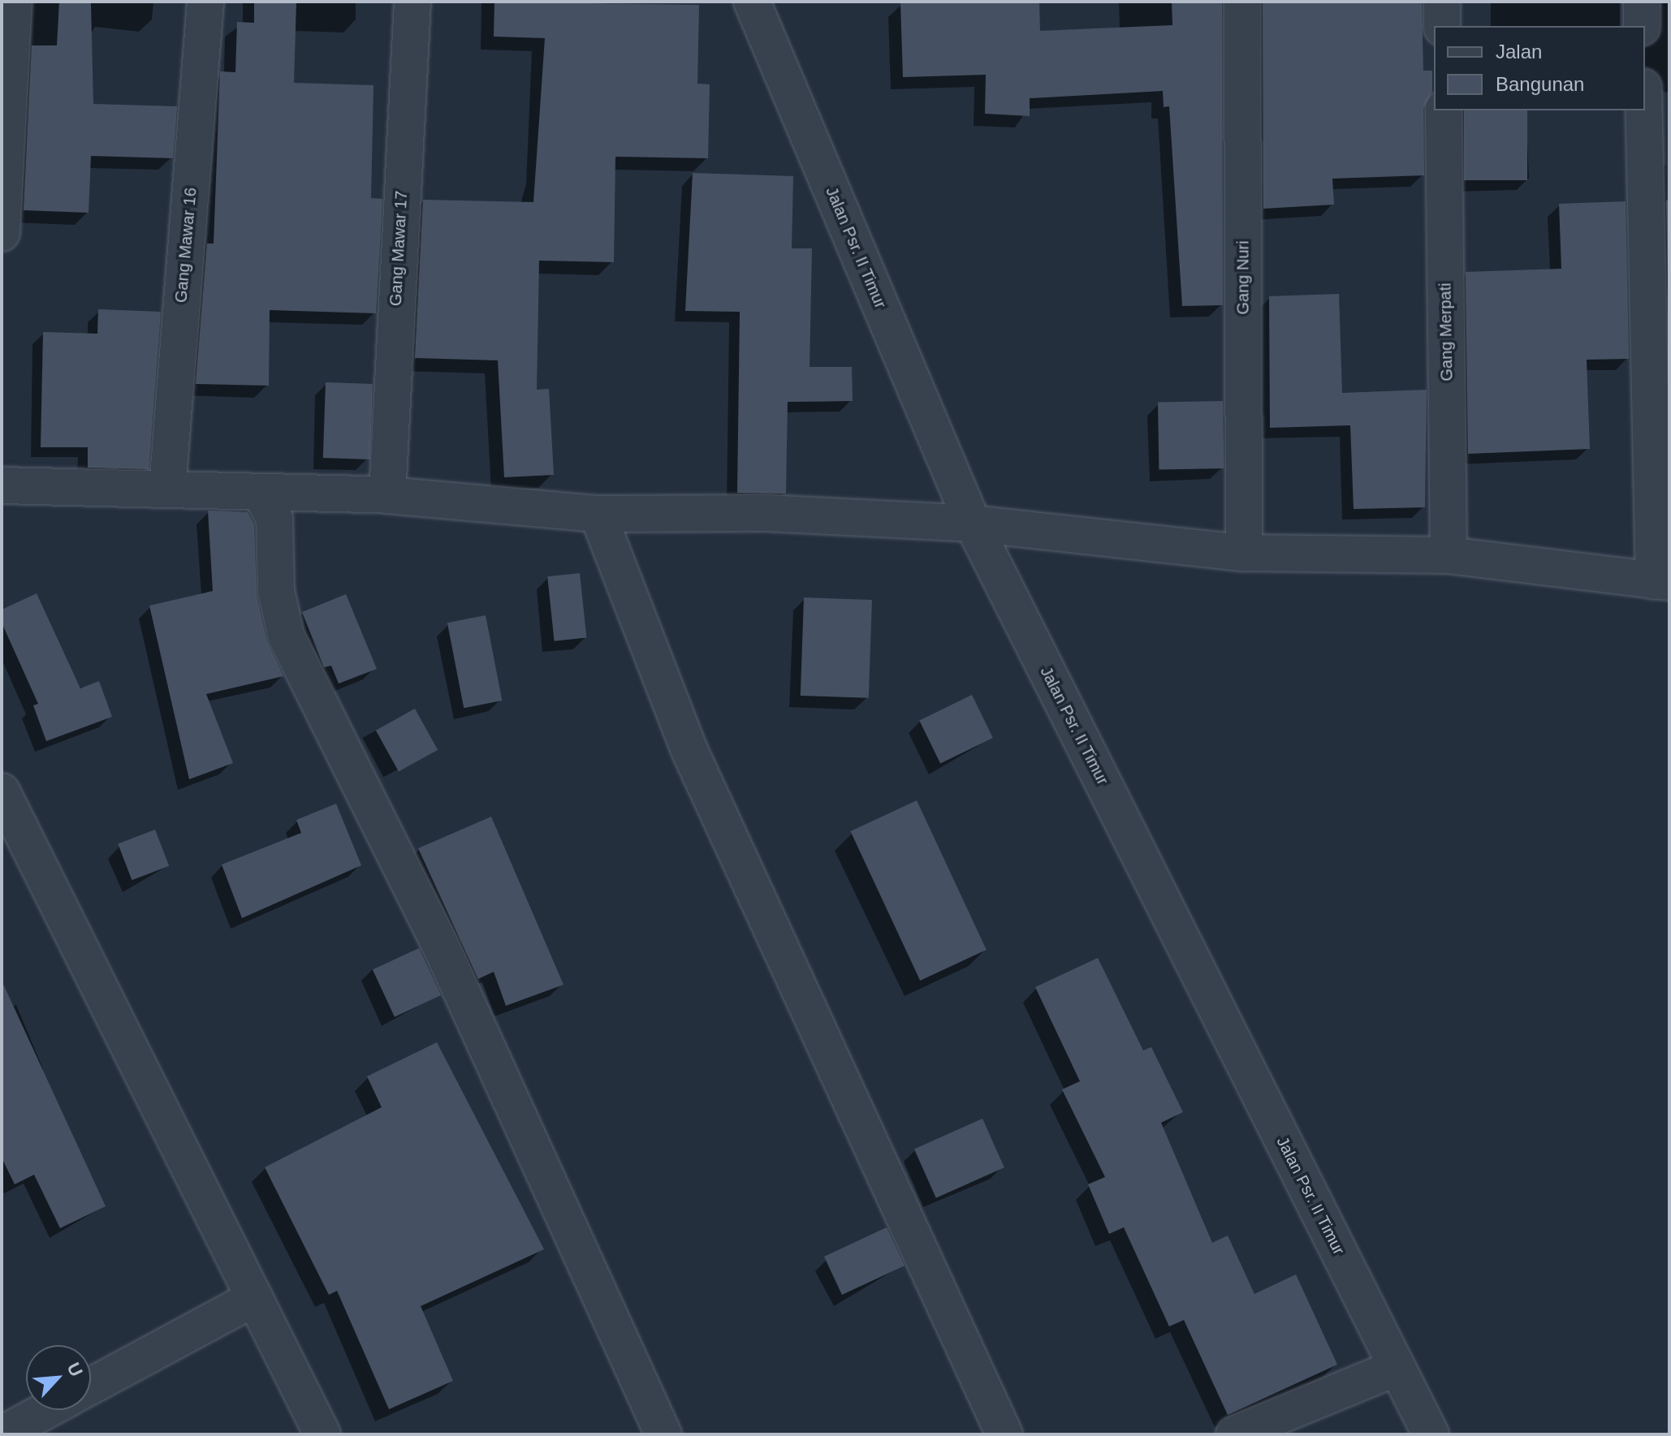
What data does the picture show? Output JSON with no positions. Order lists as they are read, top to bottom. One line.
{"streets":{"street":["Gang Mawar 16","Jalan Psr. II Timur","Gang Mawar 17","Gang Nuri","Gang Merpati"]},"legend":["Jalan","Bangunan"],"north":"top right"}
